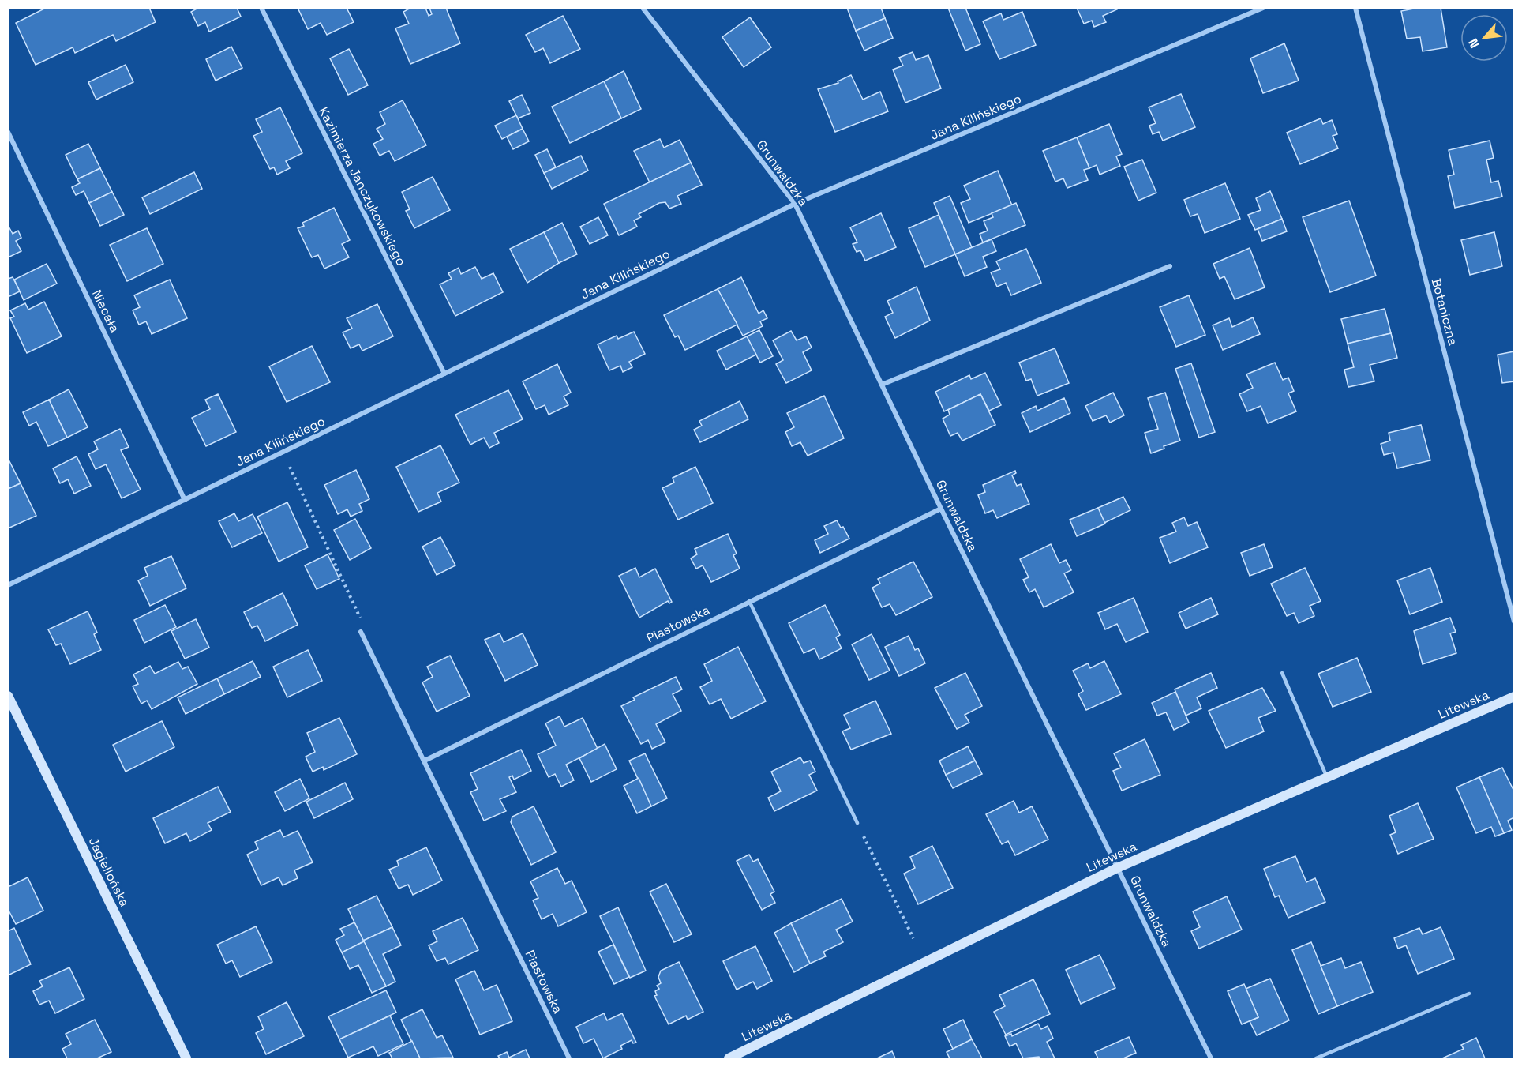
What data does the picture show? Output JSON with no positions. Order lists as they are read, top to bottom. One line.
{"streets":{"main road":["Litewska","Jagiellońska"],"street":["Jana Kilińskiego","Grunwaldzka","Kazimierza Janczykowskiego","Niecała","Botaniczna","Piastowska"]},"crossings":[["Jana Kilińskiego","Grunwaldzka"],["Jana Kilińskiego","Kazimierza Janczykowskiego"],["Jana Kilińskiego","Niecała"],["Grunwaldzka","Piastowska"],["Grunwaldzka","Litewska"]],"north":"bottom left"}
